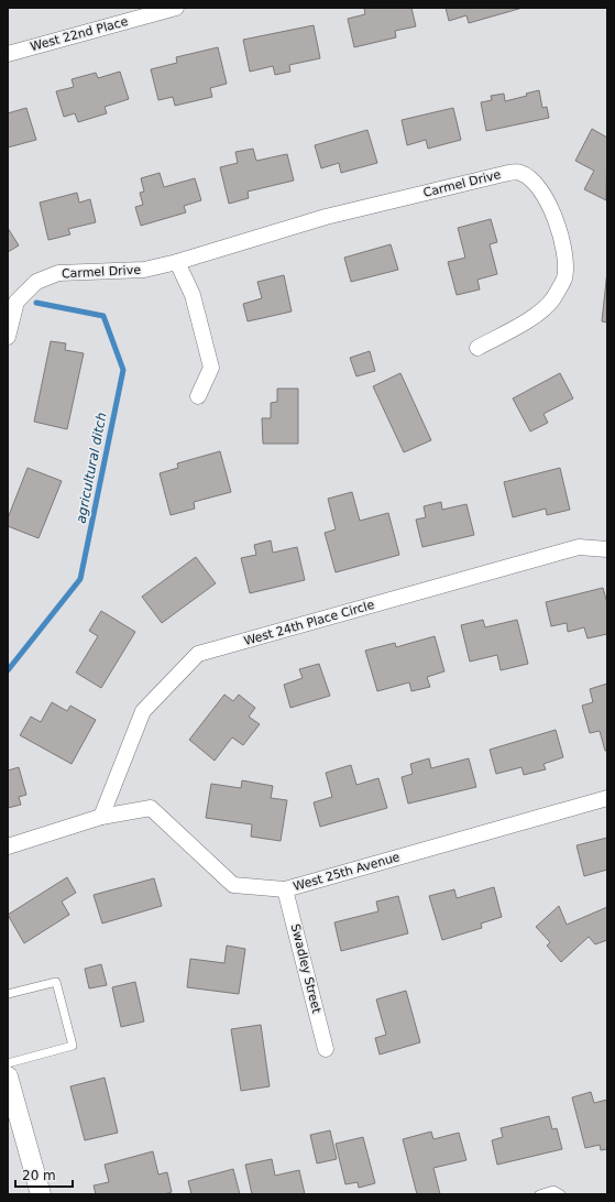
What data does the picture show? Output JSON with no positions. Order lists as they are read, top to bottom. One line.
{"streets":{"street":["West 22nd Place","Carmel Drive","West 24th Place Circle","West 25th Avenue","Swadley Street"]},"crossings":[["West 24th Place Circle","West 25th Avenue"],["West 25th Avenue","Swadley Street"]],"water":["agricultural ditch"],"scale_bar":"20 m"}
